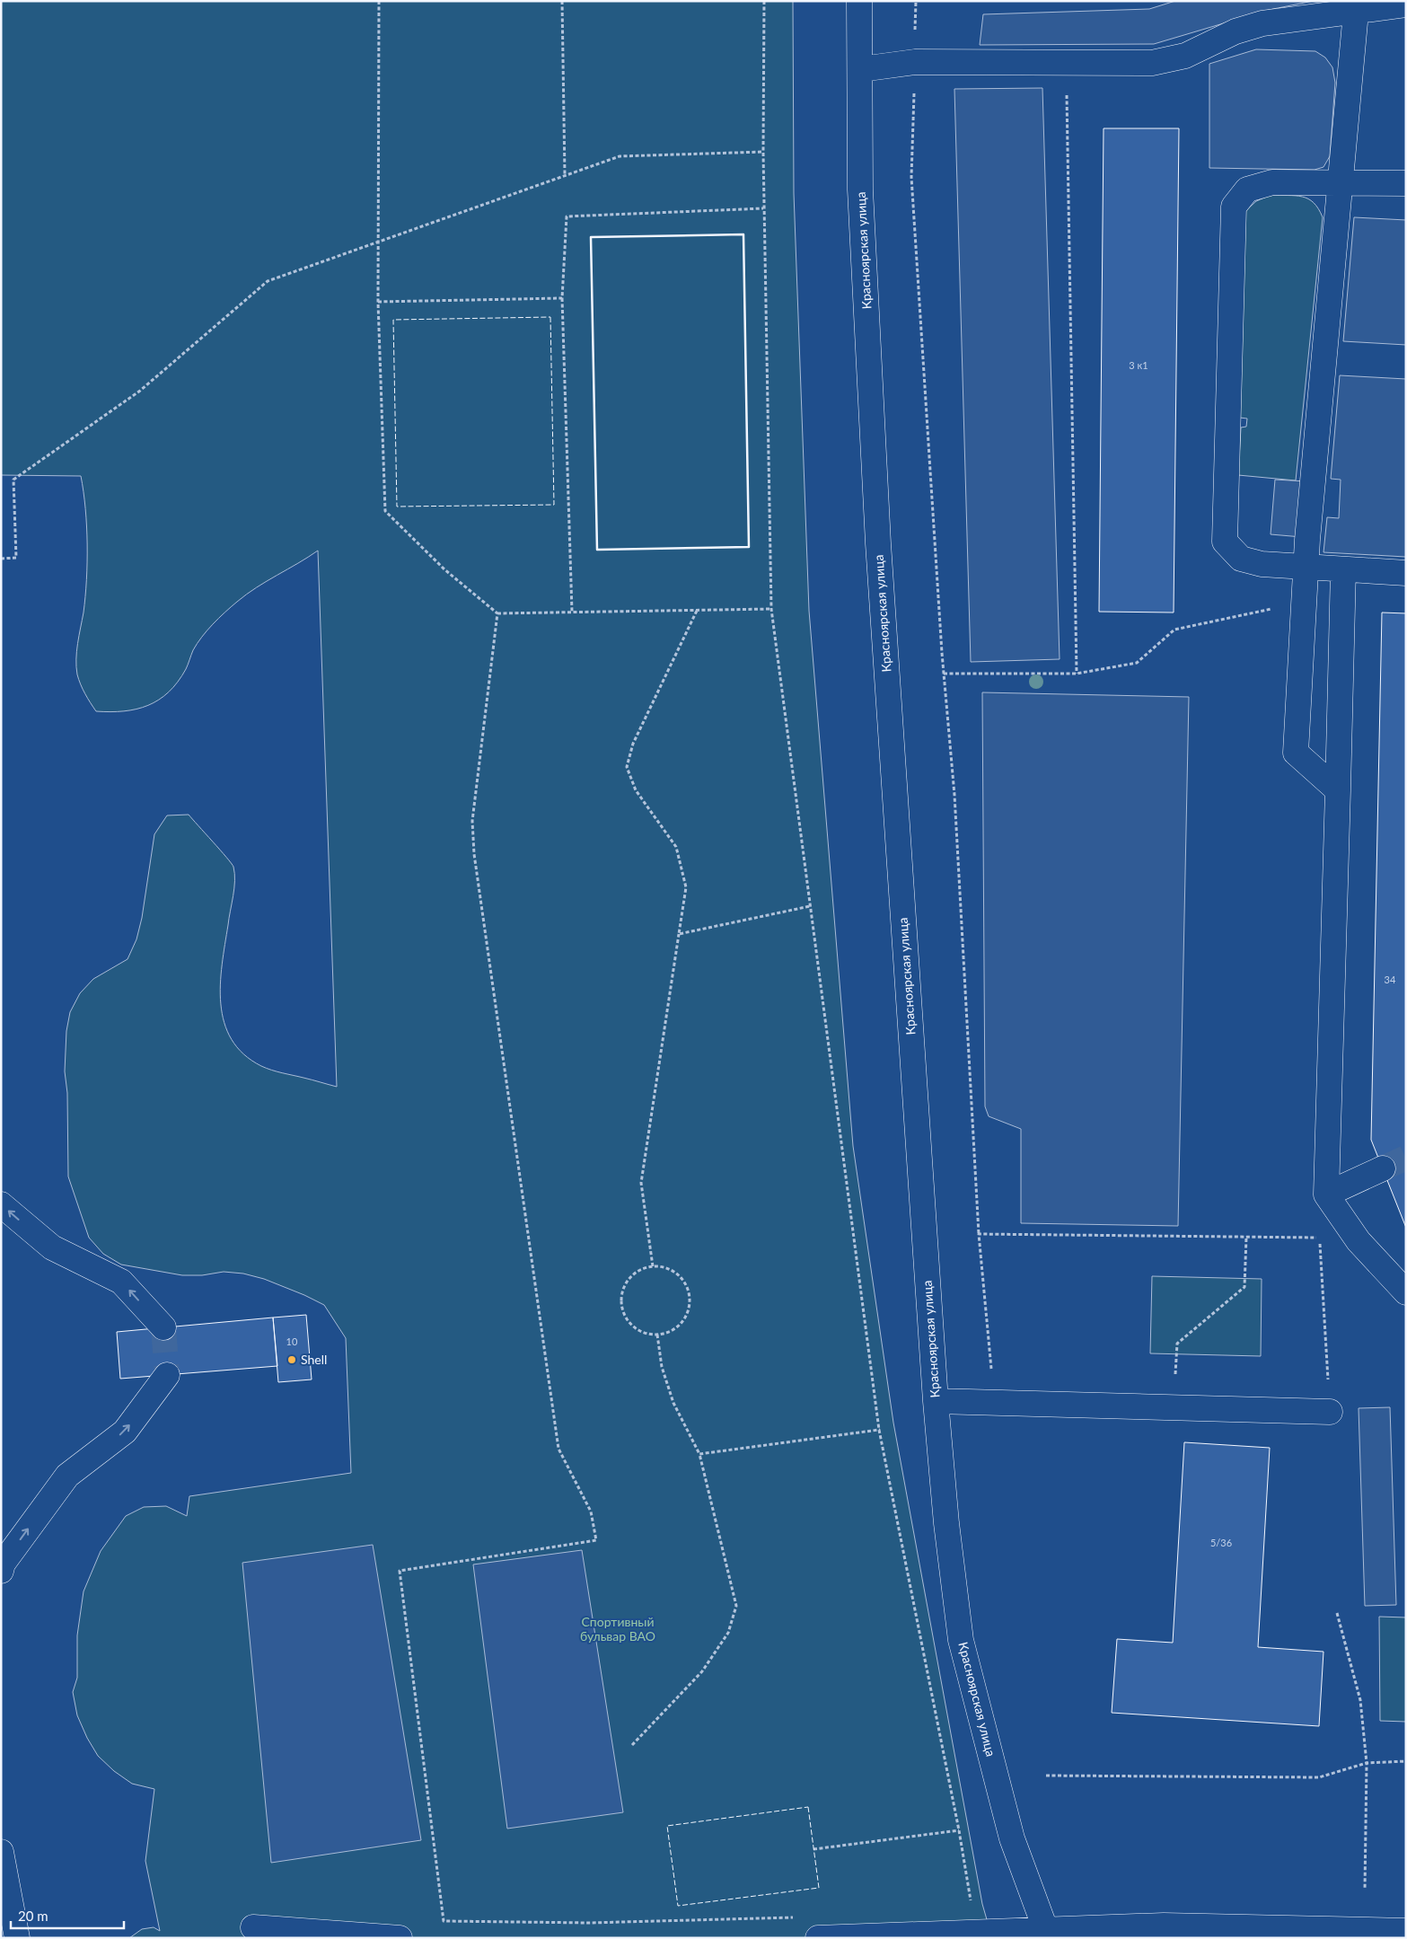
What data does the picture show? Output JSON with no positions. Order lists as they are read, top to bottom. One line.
{"streets":{"main road":["Красноярская улица"]},"parks":["Спортивный бульвар ВАО"],"places":["Shell"],"house_numbers":["3 к1","34","10","5/36"],"scale_bar":"20 m"}
